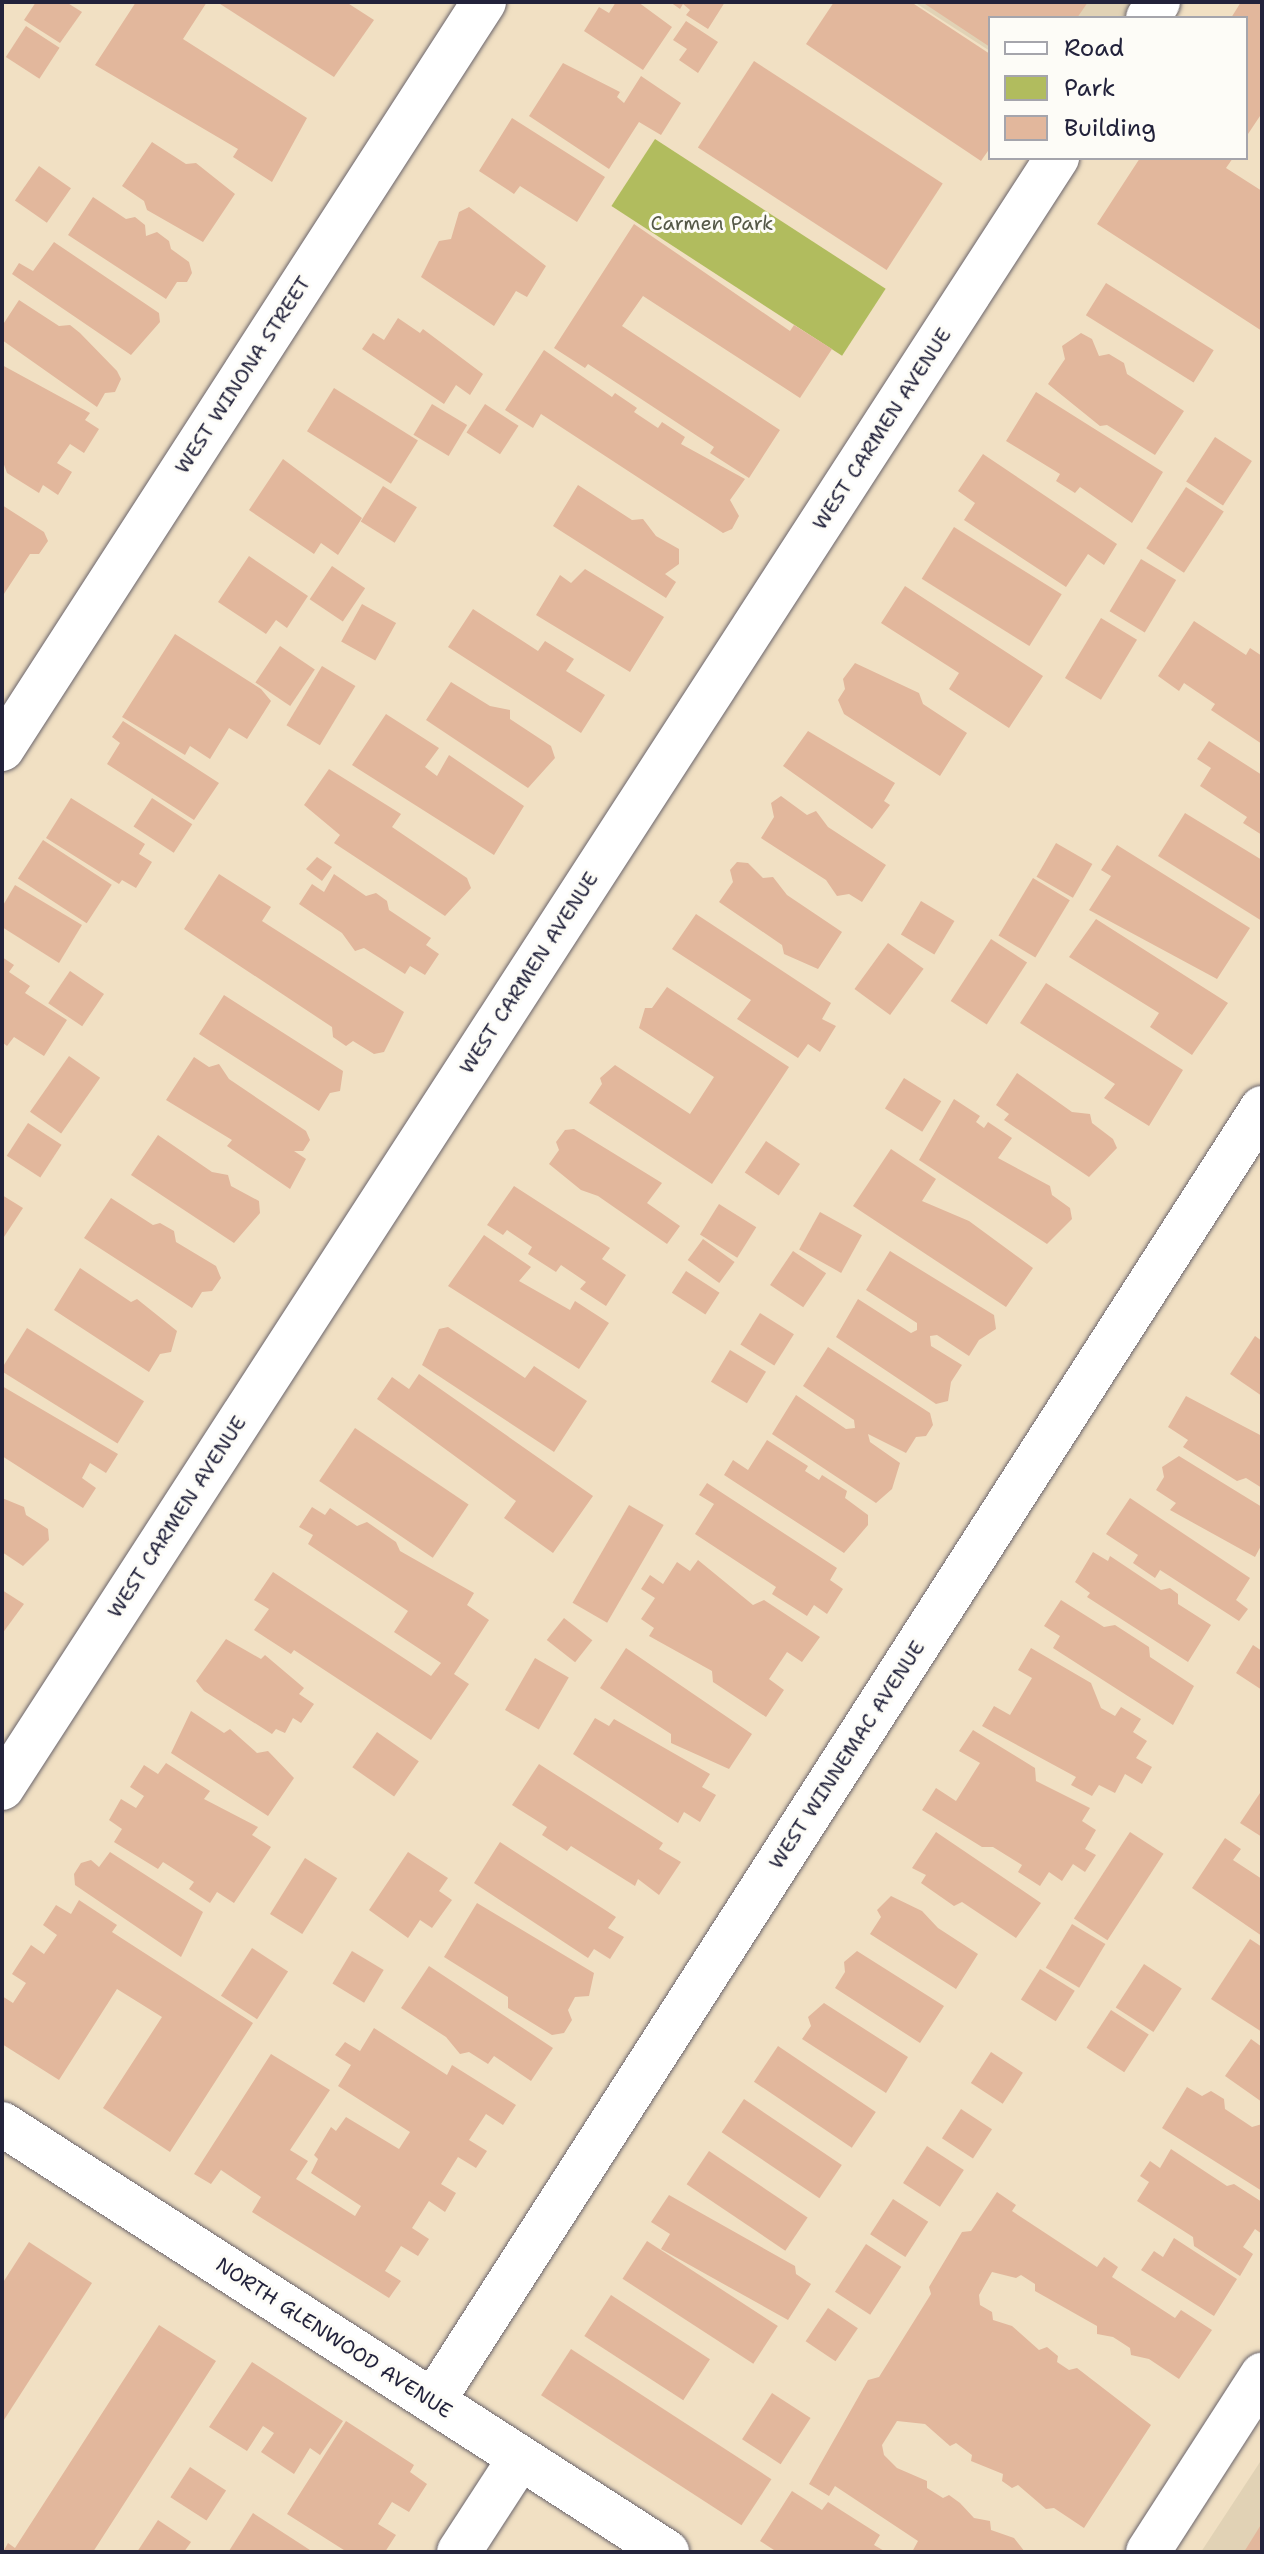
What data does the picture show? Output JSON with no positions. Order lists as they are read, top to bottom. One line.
{"streets":{"street":["WEST WINONA STREET","WEST CARMEN AVENUE","WEST WINNEMAC AVENUE","NORTH GLENWOOD AVENUE"]},"crossings":[["WEST WINNEMAC AVENUE","NORTH GLENWOOD AVENUE"]],"parks":["Carmen Park"],"legend":["Road","Park","Building"]}
